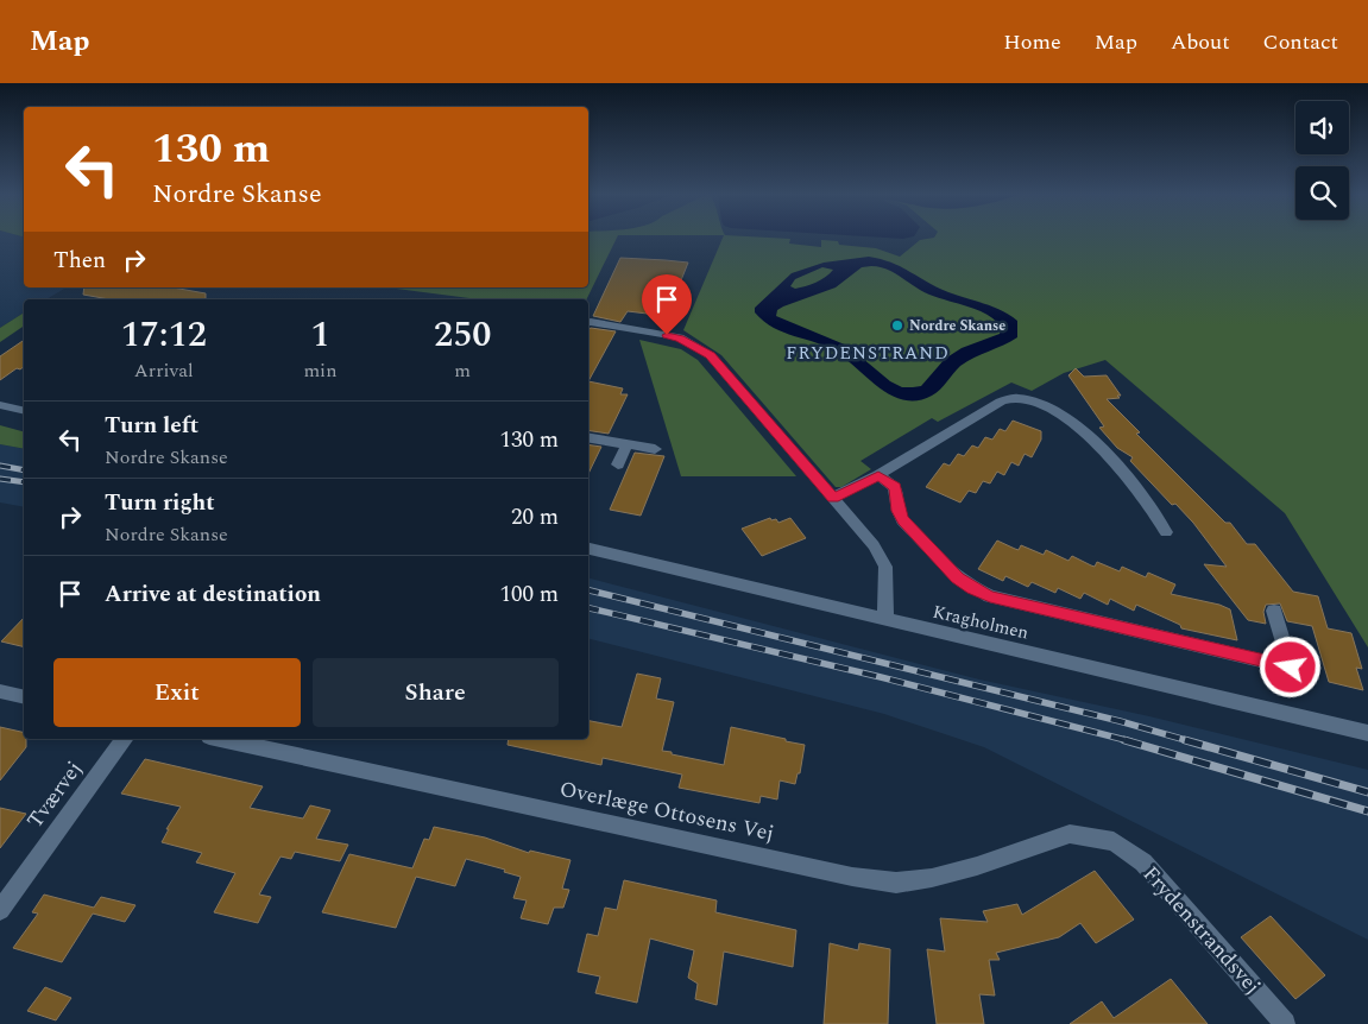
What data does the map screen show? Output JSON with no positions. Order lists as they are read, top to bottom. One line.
{"streets":{"street":["Kragholmen","Tværvej","Overlæge Ottosens Vej","Frydenstrandsvej"]},"crossings":[["Overlæge Ottosens Vej","Frydenstrandsvej"]],"districts":["FRYDENSTRAND"],"places":["Nordre Skanse"],"page":{"header":"Map","nav":["Home","Map","About","Contact"],"turn":["130 m","Nordre Skanse"],"then":"Then","eta":["17:12","Arrival","1","min","250","m"],"list":[{"name":"Turn left","note":"Nordre Skanse","value":"130 m"},{"name":"Turn right","note":"Nordre Skanse","value":"20 m"},{"name":"Arrive at destination","value":"100 m"}],"buttons":["Exit","Share"]}}
